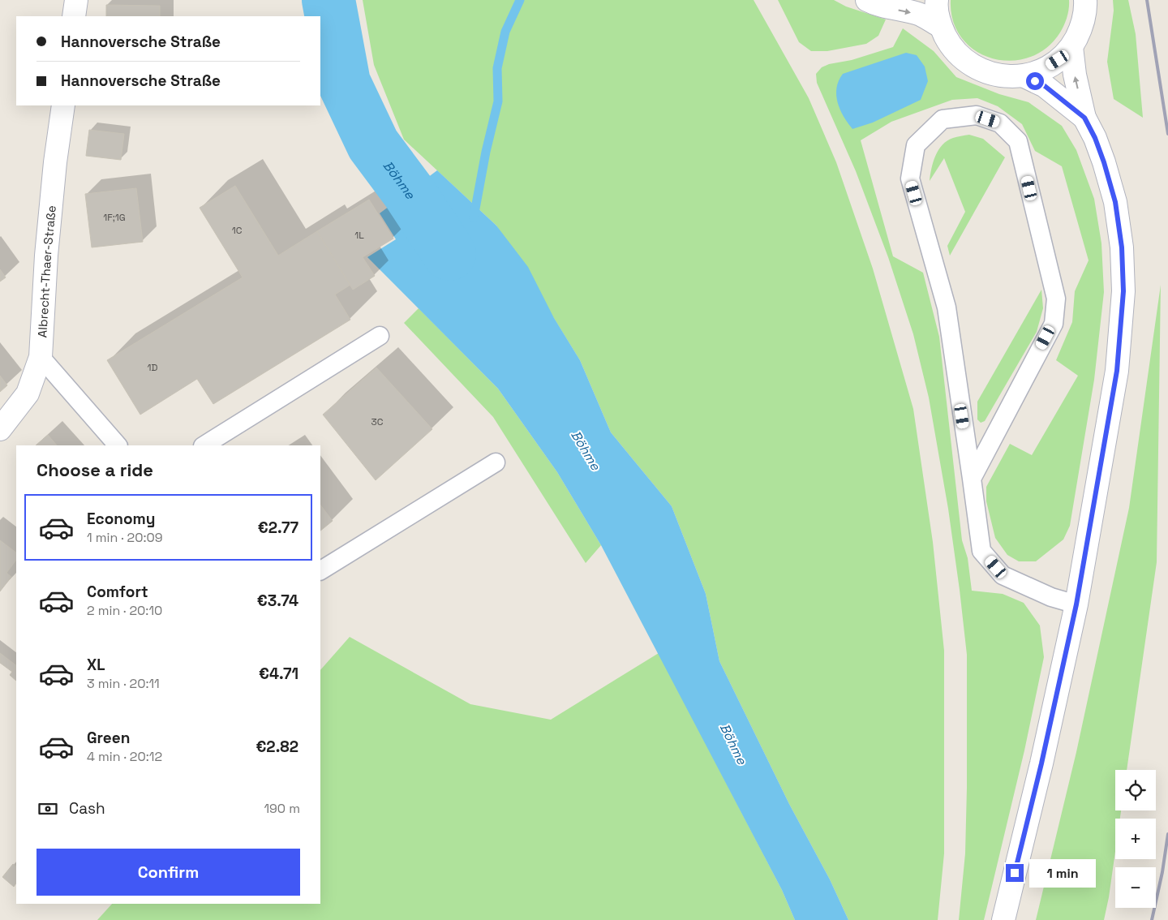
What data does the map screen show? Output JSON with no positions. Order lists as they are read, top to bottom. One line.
{"streets":{"main road":["Albrecht-Thaer-Straße"]},"water":["Böhme"],"house_numbers":["1F;1G","1C","1L","1D","3C"],"page":{"banner":["Hannoversche Straße","Hannoversche Straße"],"heading":"Choose a ride","list":[{"name":"Economy","note":"1 min · 20:09","value":"€2.77"},{"name":"Comfort","note":"2 min · 20:10","value":"€3.74"},{"name":"XL","note":"3 min · 20:11","value":"€4.71"},{"name":"Green","note":"4 min · 20:12","value":"€2.82"}],"map_buttons":["+","−"],"pay":["Cash","190 m"],"buttons":"Confirm","bubble":"1 min"}}
